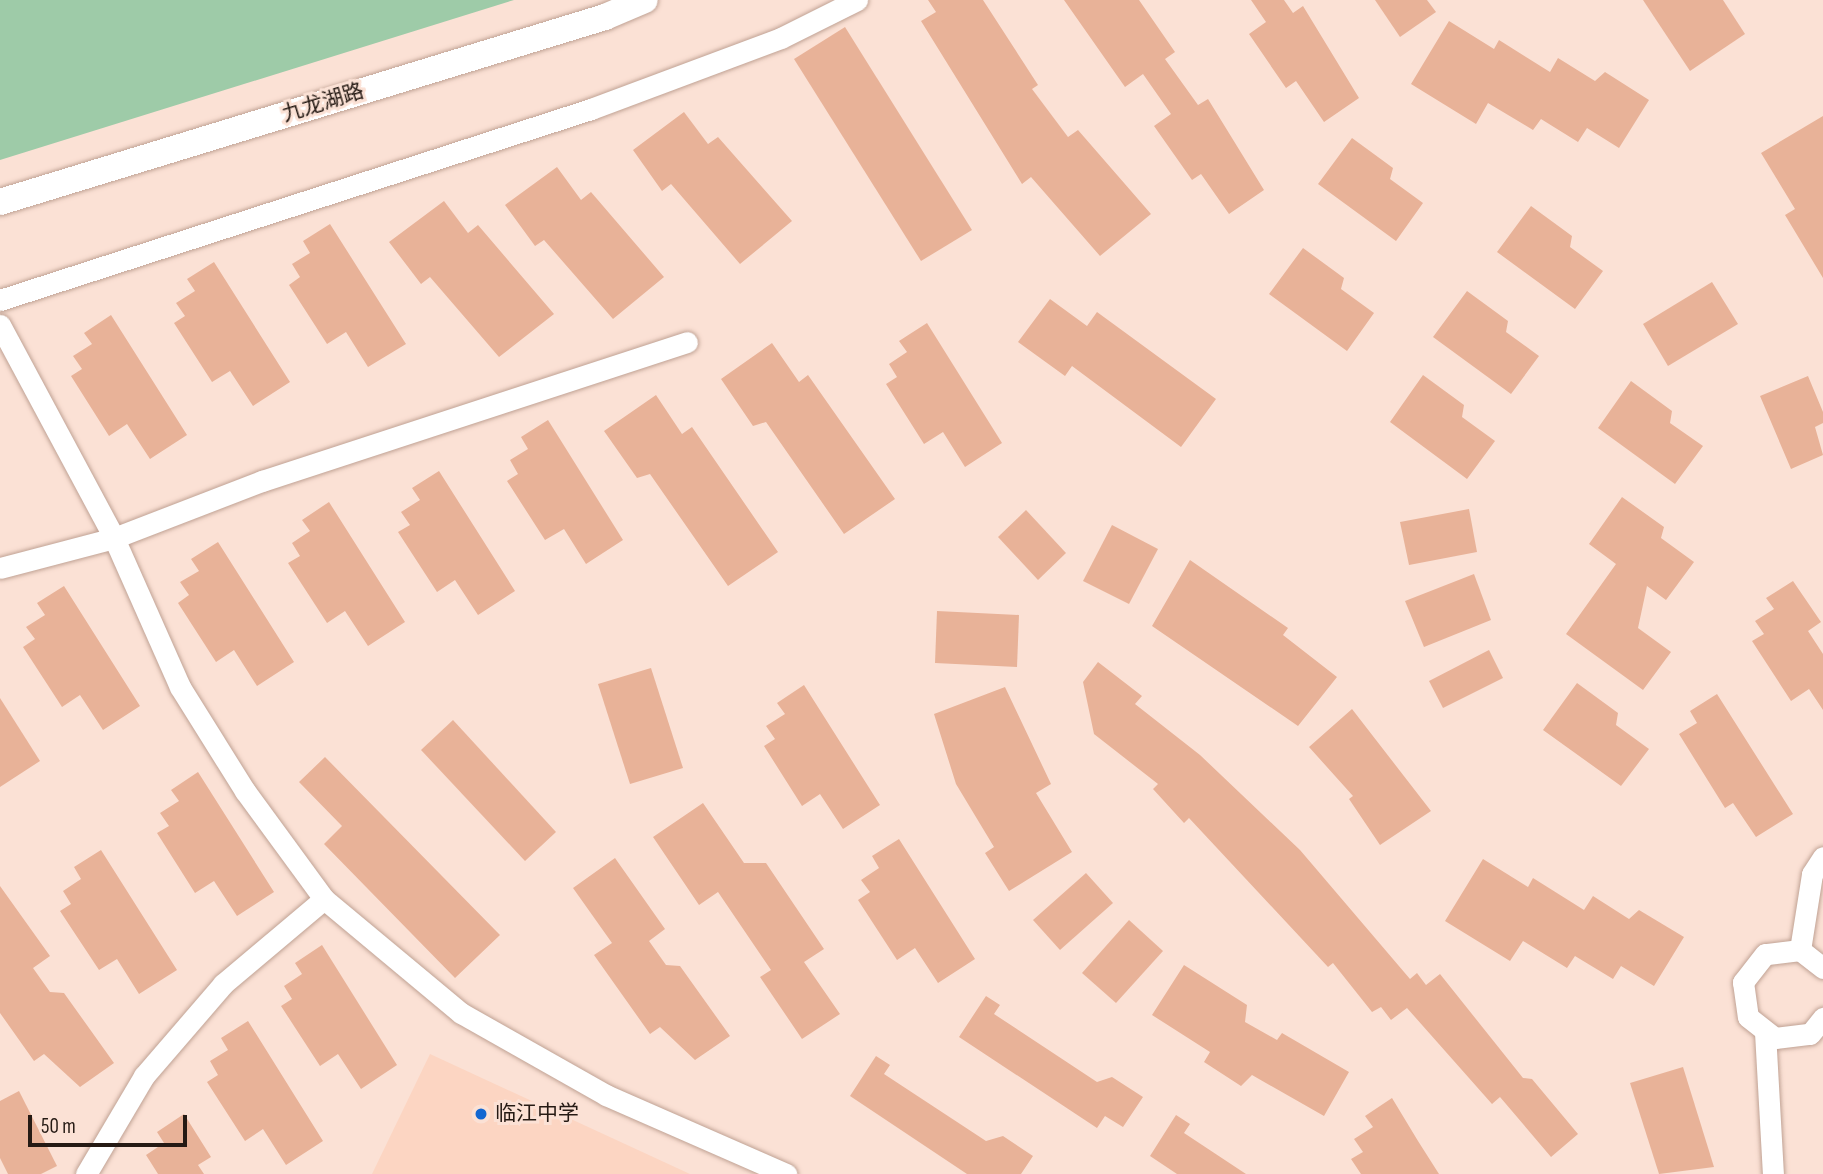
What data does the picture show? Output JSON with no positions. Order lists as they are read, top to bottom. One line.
{"streets":{"street":["九龙湖路"]},"places":["临江中学"],"scale_bar":"50 m"}
